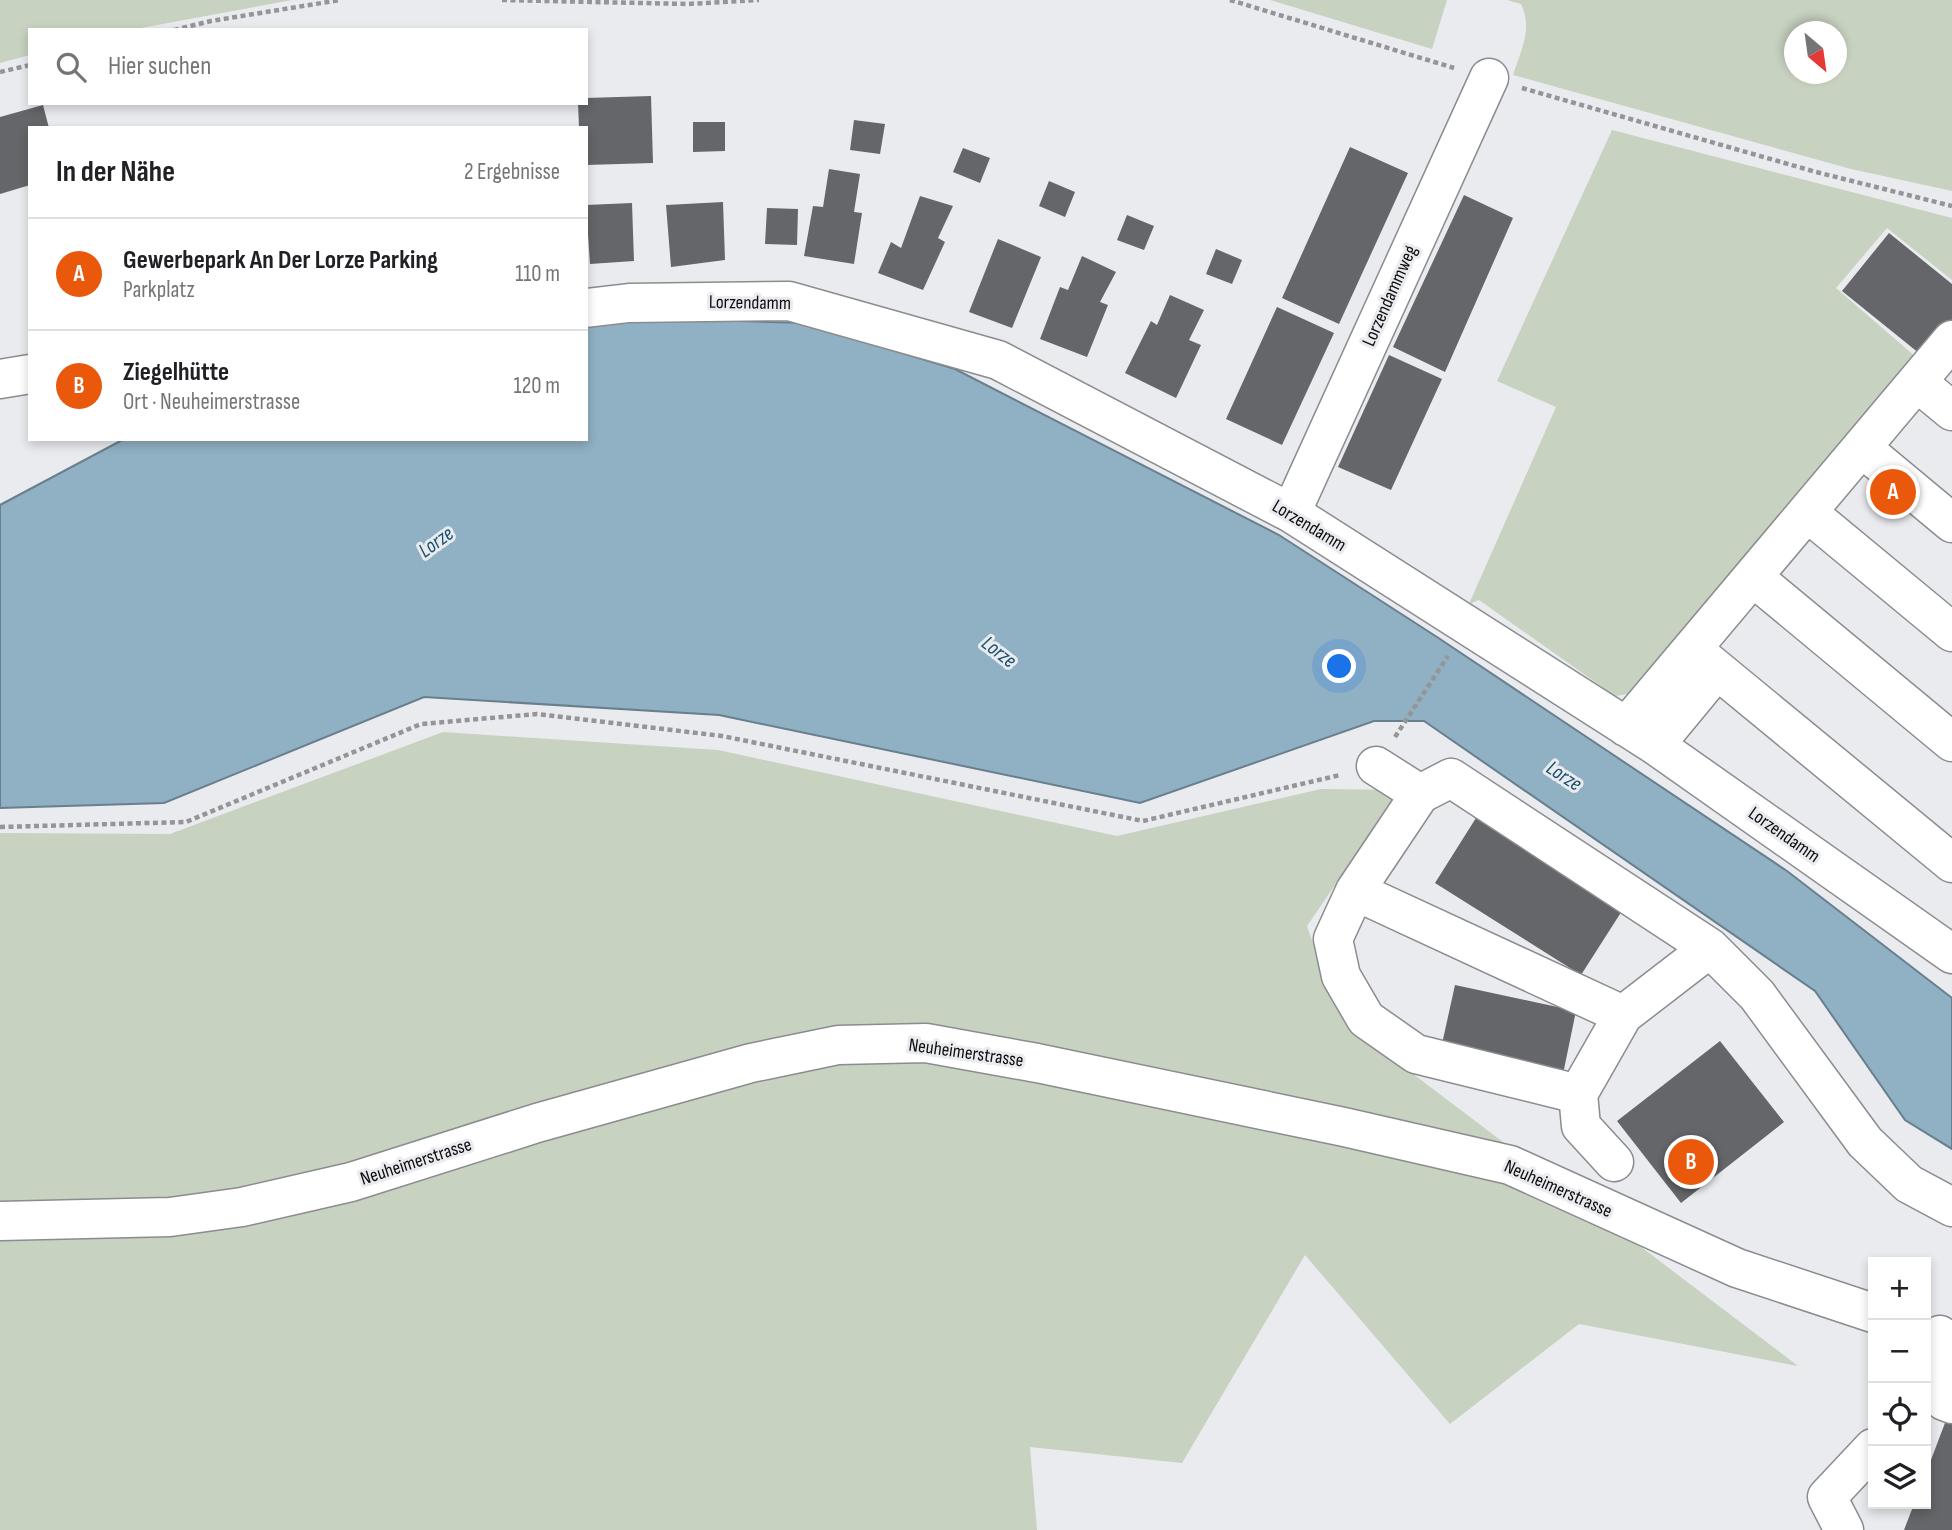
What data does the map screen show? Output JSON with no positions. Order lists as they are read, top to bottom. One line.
{"streets":{"street":["Lorzendammweg","Lorzendamm","Neuheimerstrasse"]},"crossings":[["Lorzendammweg","Lorzendamm"]],"water":["Lorze"],"north":"bottom right","page":{"search":"Hier suchen","heading":["In der Nähe","2 Ergebnisse"],"list":[{"mark":"A","name":"Gewerbepark An Der Lorze Parking","note":"Parkplatz","value":"110 m"},{"mark":"B","name":"Ziegelhütte","note":"Ort · Neuheimerstrasse","value":"120 m"}],"pins":["A","B"],"map_buttons":["+","−"]}}
